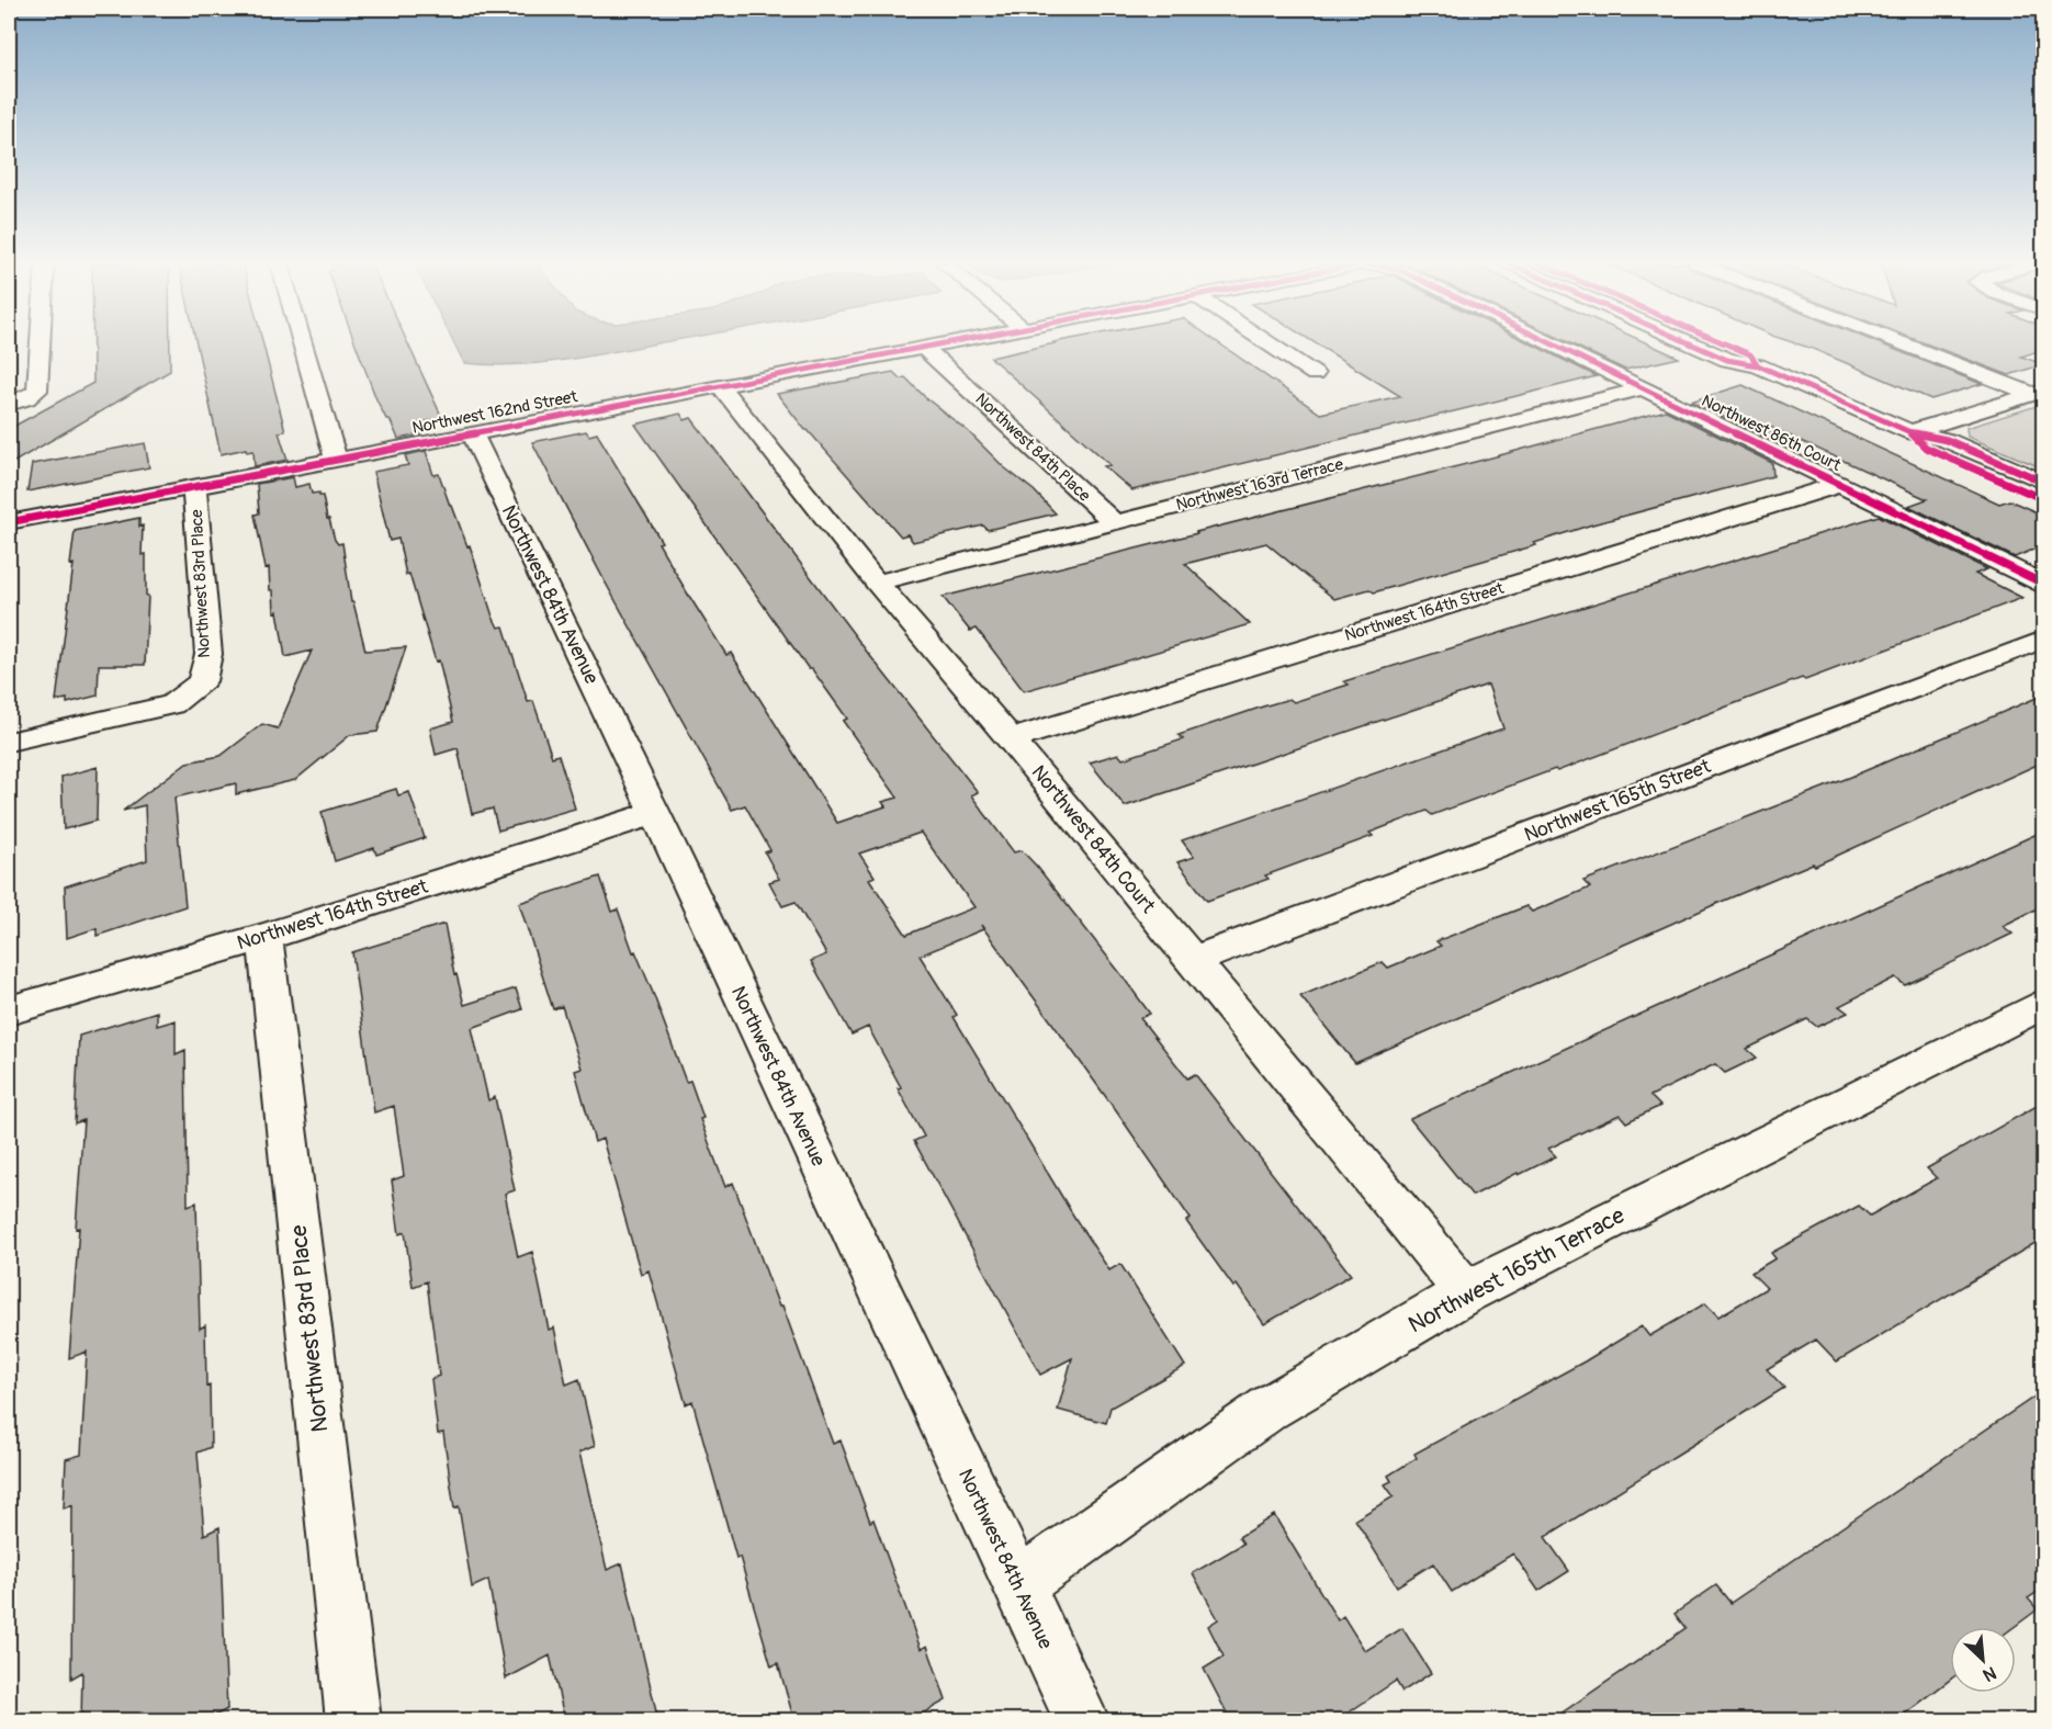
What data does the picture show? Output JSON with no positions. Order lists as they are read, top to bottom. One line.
{"streets":{"street":["Northwest 162nd Street","Northwest 86th Court","Northwest 84th Place","Northwest 163rd Terrace","Northwest 83rd Place","Northwest 84th Avenue","Northwest 164th Street","Northwest 165th Street","Northwest 84th Court","Northwest 165th Terrace"]},"crossings":[["Northwest 162nd Street","Northwest 84th Place"],["Northwest 162nd Street","Northwest 83rd Place"],["Northwest 162nd Street","Northwest 84th Avenue"],["Northwest 162nd Street","Northwest 84th Court"],["Northwest 86th Court","Northwest 163rd Terrace"],["Northwest 86th Court","Northwest 164th Street"],["Northwest 84th Place","Northwest 163rd Terrace"],["Northwest 163rd Terrace","Northwest 84th Court"],["Northwest 83rd Place","Northwest 164th Street"],["Northwest 84th Avenue","Northwest 164th Street"],["Northwest 84th Avenue","Northwest 165th Terrace"],["Northwest 164th Street","Northwest 84th Court"],["Northwest 165th Street","Northwest 84th Court"],["Northwest 84th Court","Northwest 165th Terrace"]],"north":"bottom right"}
